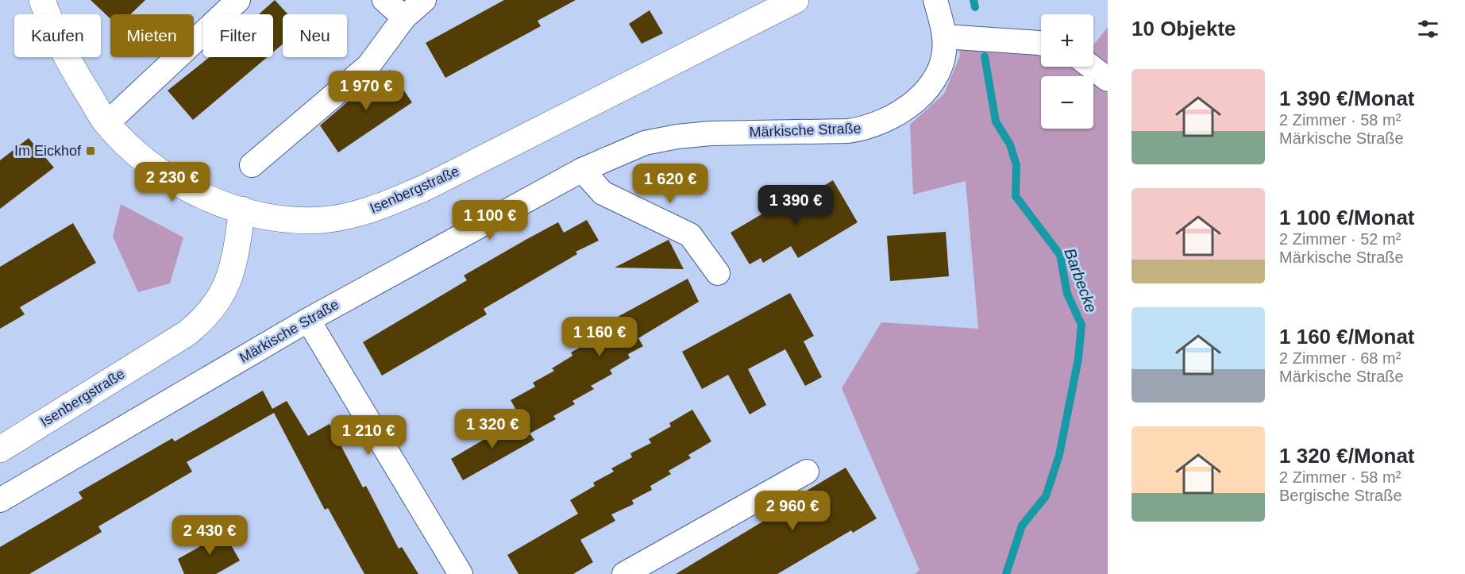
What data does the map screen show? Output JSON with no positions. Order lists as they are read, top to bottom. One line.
{"streets":{"main road":["Isenbergstraße"],"street":["Märkische Straße"]},"water":["Barbecke"],"places":{"transit":["Im Eickhof"]},"page":{"heading":"10 Objekte","map_buttons":["+","−"],"chip":["Kaufen","Mieten","Filter","Neu"],"list":[{"name":"1 390 €/Monat","note":"2 Zimmer · 58 m² · Märkische Straße"},{"name":"1 100 €/Monat","note":"2 Zimmer · 52 m² · Märkische Straße"},{"name":"1 160 €/Monat","note":"2 Zimmer · 68 m² · Märkische Straße"},{"name":"1 320 €/Monat","note":"2 Zimmer · 58 m² · Bergische Straße"}],"price":["1 970 €","2 230 €","1 620 €","1 390 €","1 100 €","1 160 €","1 320 €","1 210 €","2 960 €","2 430 €"]}}
